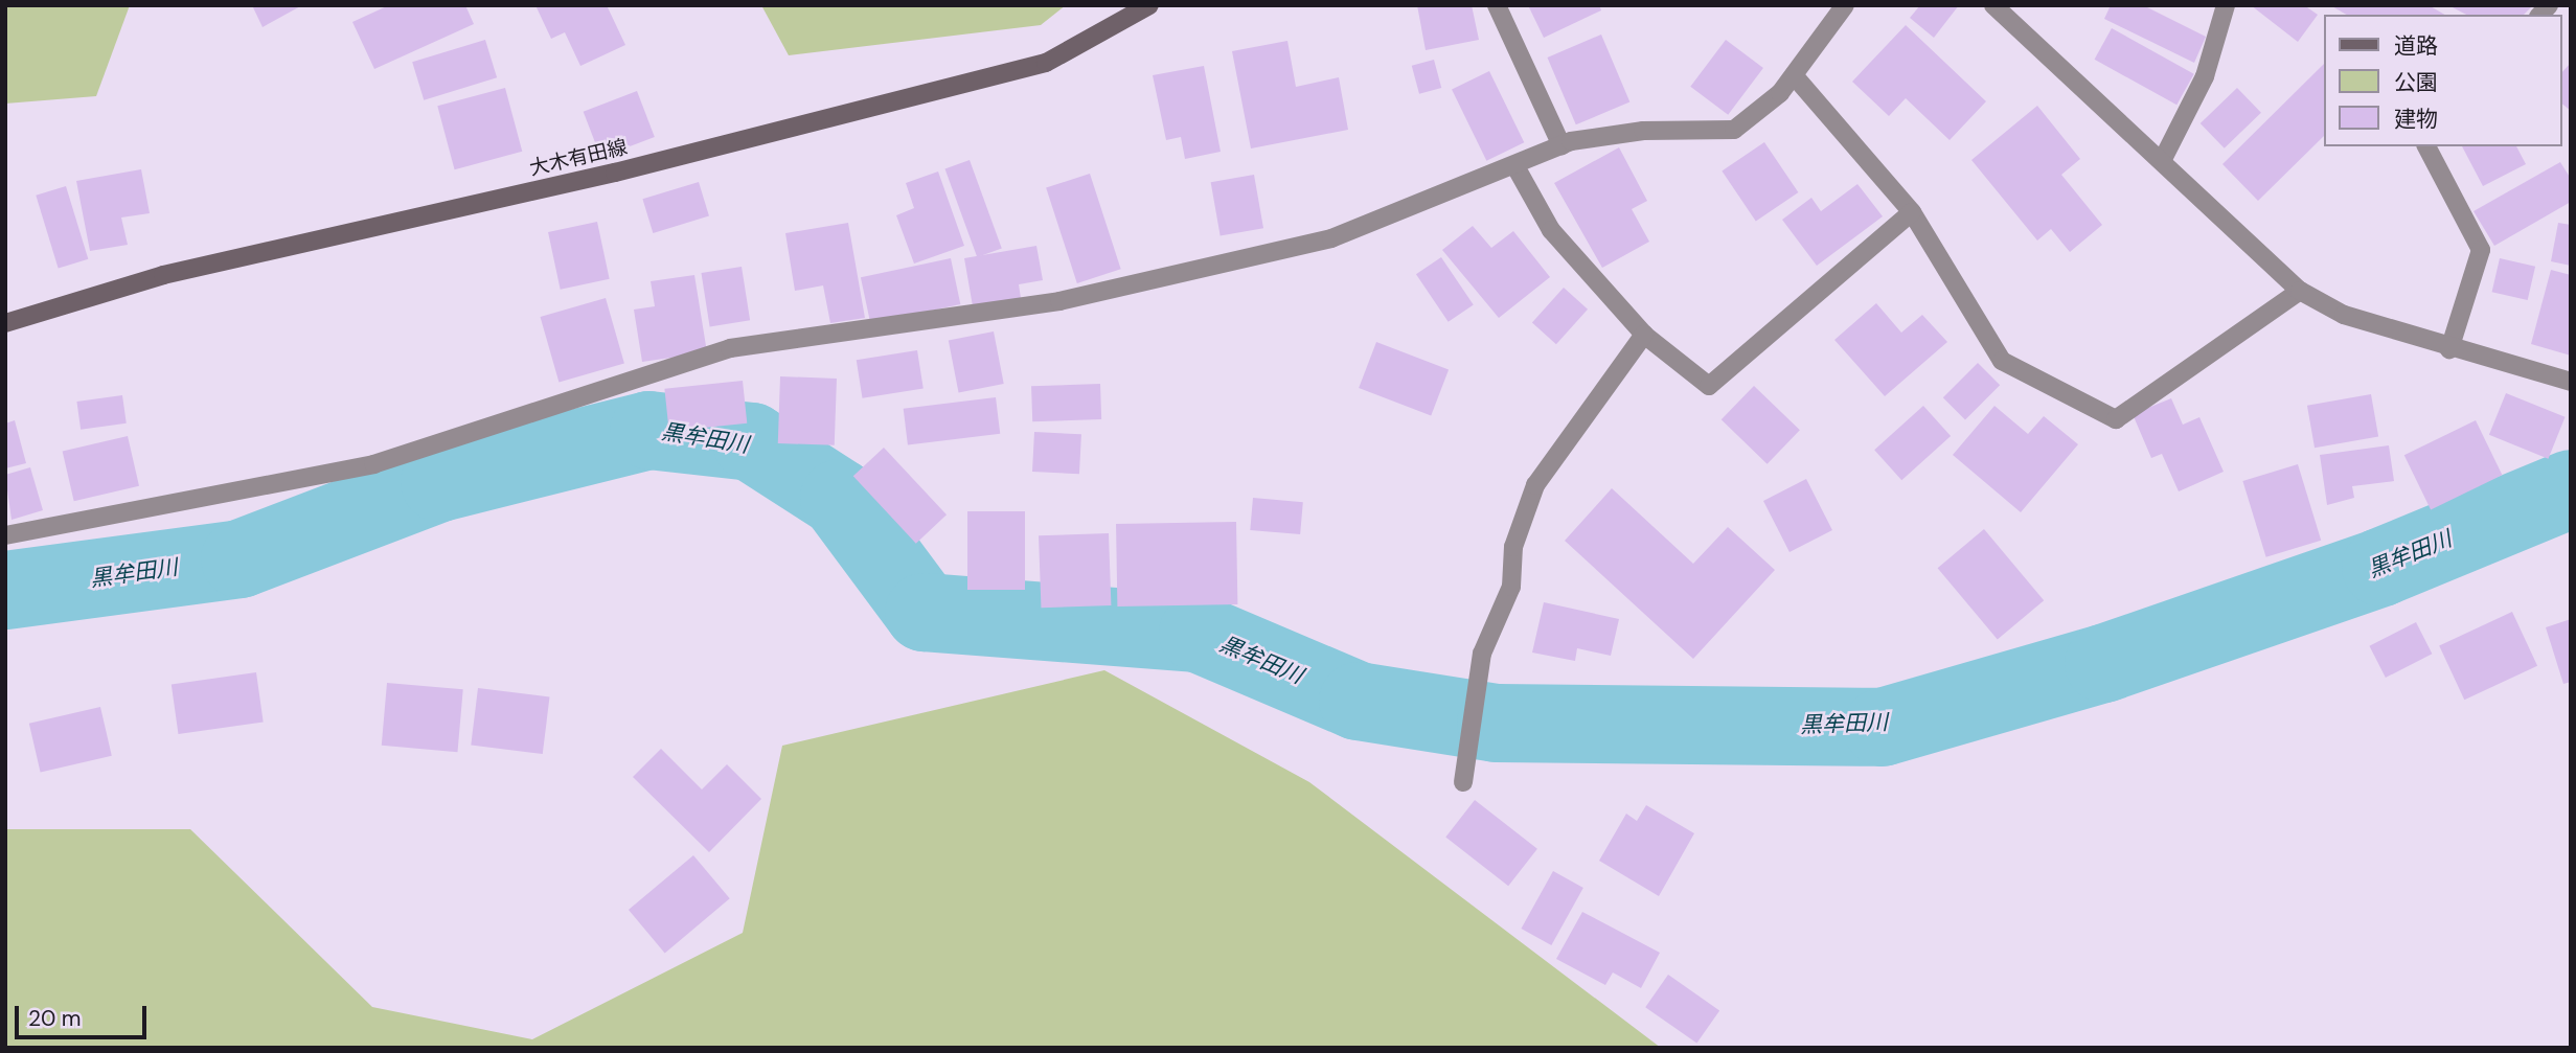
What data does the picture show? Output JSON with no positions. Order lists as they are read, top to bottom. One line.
{"streets":{"main road":["大木有田線"]},"water":["黒牟田川"],"legend":["道路","公園","建物"],"scale_bar":"20 m"}
